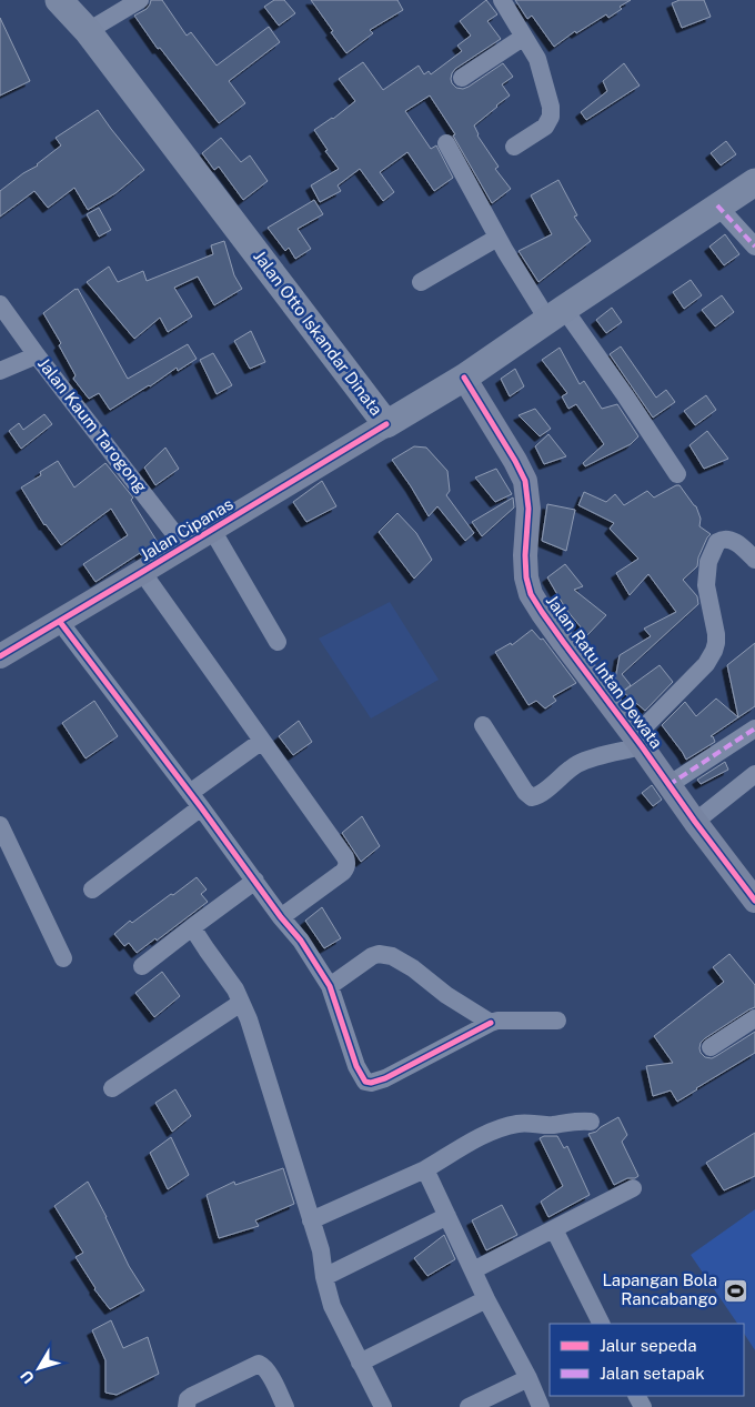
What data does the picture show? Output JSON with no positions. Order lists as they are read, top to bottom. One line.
{"streets":{"main road":["Jalan Otto Iskandar Dinata"],"street":["Jalan Kaum Tarogong","Jalan Cipanas","Jalan Ratu Intan Dewata"]},"crossings":[["Jalan Otto Iskandar Dinata","Jalan Cipanas"],["Jalan Otto Iskandar Dinata","Jalan Ratu Intan Dewata"],["Jalan Kaum Tarogong","Jalan Cipanas"]],"places":{"sports":["Lapangan Bola Rancabango"]},"legend":["Jalur sepeda","Jalan setapak"],"north":"bottom left"}
